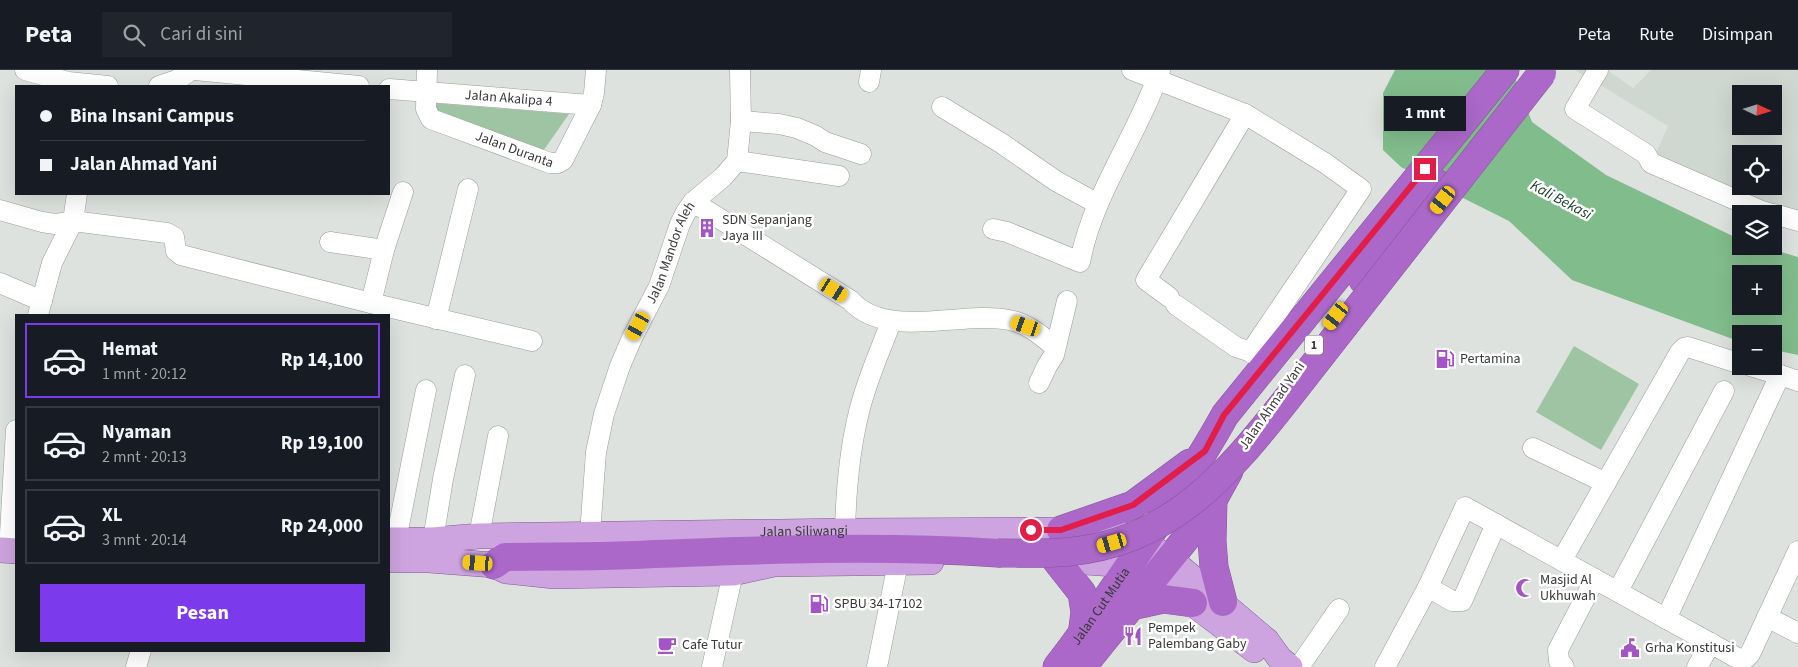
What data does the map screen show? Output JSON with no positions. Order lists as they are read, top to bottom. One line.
{"streets":{"highway":["1","Jalan Ahmad Yani","Jalan Cut Mutia"],"main road":["Jalan Siliwangi"],"street":["Jalan Akalipa 4","Jalan Duranta","Jalan Mandor Aleh"]},"crossings":[["Jalan Akalipa 4","Jalan Duranta"],["Jalan Mandor Aleh","Jalan Siliwangi"],["Jalan Ahmad Yani","Jalan Siliwangi"],["Jalan Ahmad Yani","Jalan Cut Mutia"],["Jalan Siliwangi","Jalan Cut Mutia"]],"water":["Kali Bekasi"],"places":{"building":["SDN Sepanjang Jaya III"],"fuel station":["Pertamina","SPBU 34-17102"],"mosque":["Masjid Al Ukhuwah"],"restaurant":["Pempek Palembang Gaby"],"cafe":["Cafe Tutur"],"public building":["Grha Konstitusi"]},"north":"right","page":{"header":"Peta","search":"Cari di sini","nav":["Peta","Rute","Disimpan"],"map_buttons":["+","−"],"banner":["Bina Insani Campus","Jalan Ahmad Yani"],"bubble":"1 mnt","list":[{"name":"Hemat","note":"1 mnt · 20:12","value":"Rp 14,100"},{"name":"Nyaman","note":"2 mnt · 20:13","value":"Rp 19,100"},{"name":"XL","note":"3 mnt · 20:14","value":"Rp 24,000"}],"buttons":"Pesan"}}
